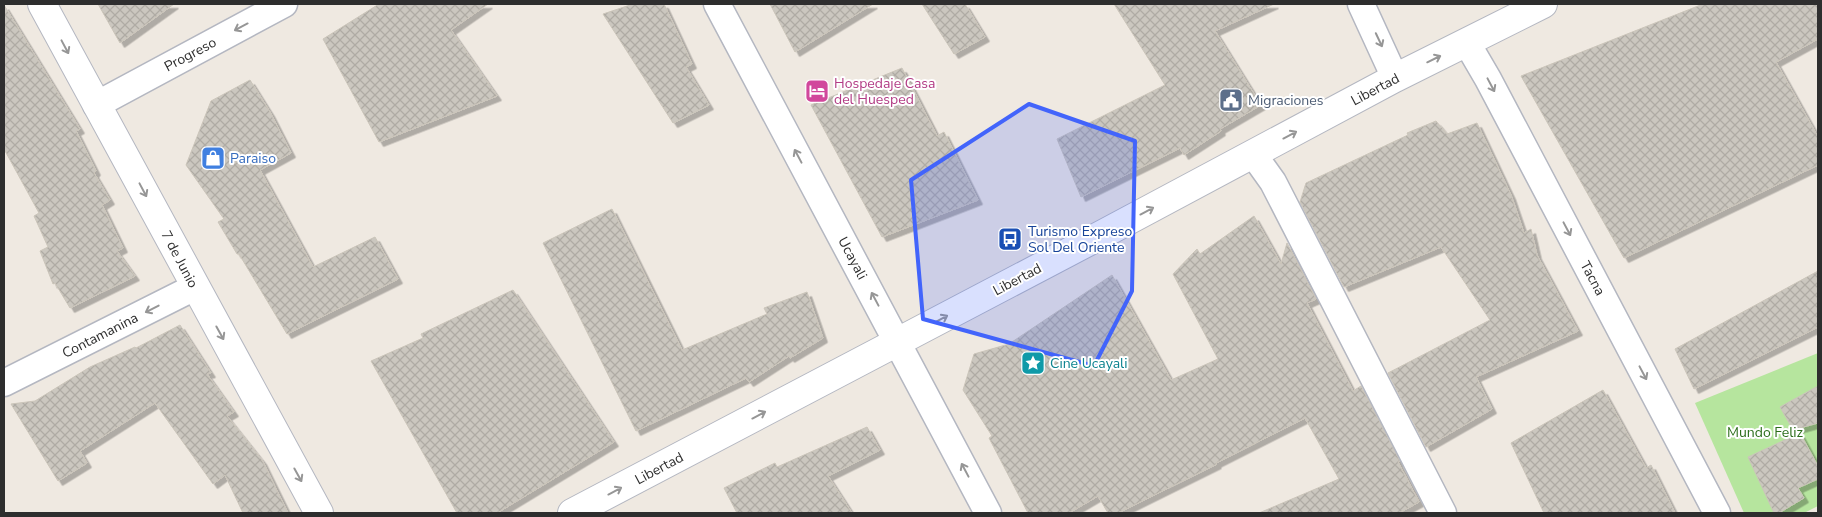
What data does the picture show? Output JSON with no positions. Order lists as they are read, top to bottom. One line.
{"streets":{"street":["Progreso","Libertad","Ucayali","7 de Junio","Tacna","Contamanina"]},"crossings":[["Progreso","7 de Junio"],["Libertad","Ucayali"],["Libertad","Tacna"],["7 de Junio","Contamanina"]],"one_way":["Progreso","Libertad","Ucayali","7 de Junio","Tacna","Contamanina"],"parks":["Mundo Feliz"],"places":{"hotel":["Hospedaje Casa del Huesped"],"public building":["Migraciones"],"shop":["Paraiso"],"bus stop":["Turismo Expreso Sol Del Oriente"],"place":["Cine Ucayali"]}}
